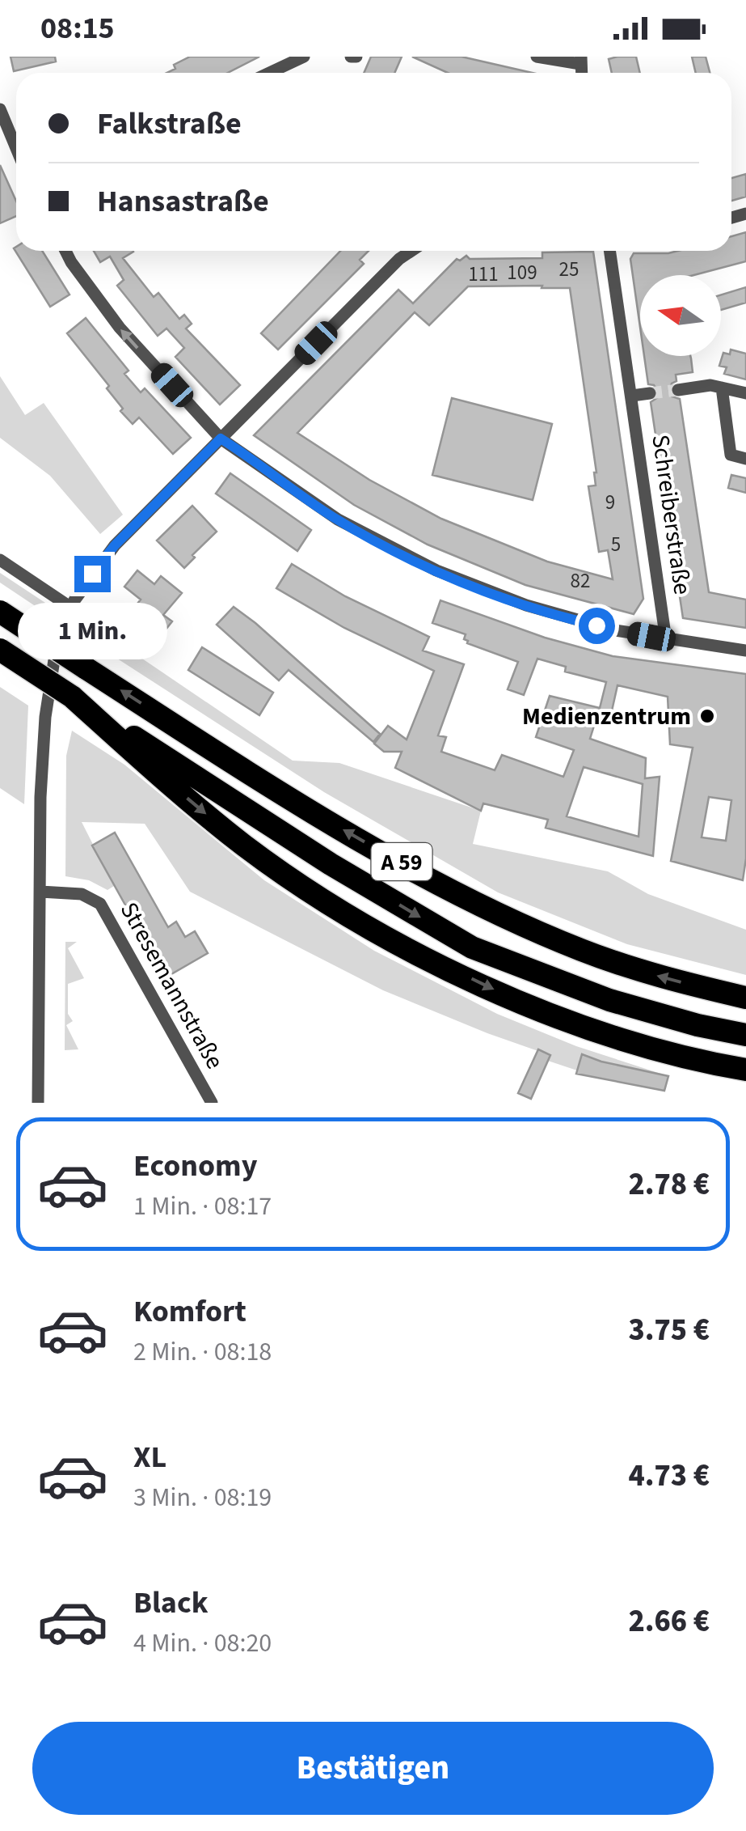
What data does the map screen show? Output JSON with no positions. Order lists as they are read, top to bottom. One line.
{"streets":{"highway":["A 59"],"street":["Schreiberstraße","Stresemannstraße"]},"places":["Medienzentrum"],"house_numbers":["25","109","111","9","5","82"],"north":"left","page":{"status":"08:15","banner":["Falkstraße","Hansastraße"],"bubble":"1 Min.","list":[{"name":"Economy","note":"1 Min. · 08:17","value":"2.78 €"},{"name":"Komfort","note":"2 Min. · 08:18","value":"3.75 €"},{"name":"XL","note":"3 Min. · 08:19","value":"4.73 €"},{"name":"Black","note":"4 Min. · 08:20","value":"2.66 €"}],"buttons":"Bestätigen"}}
